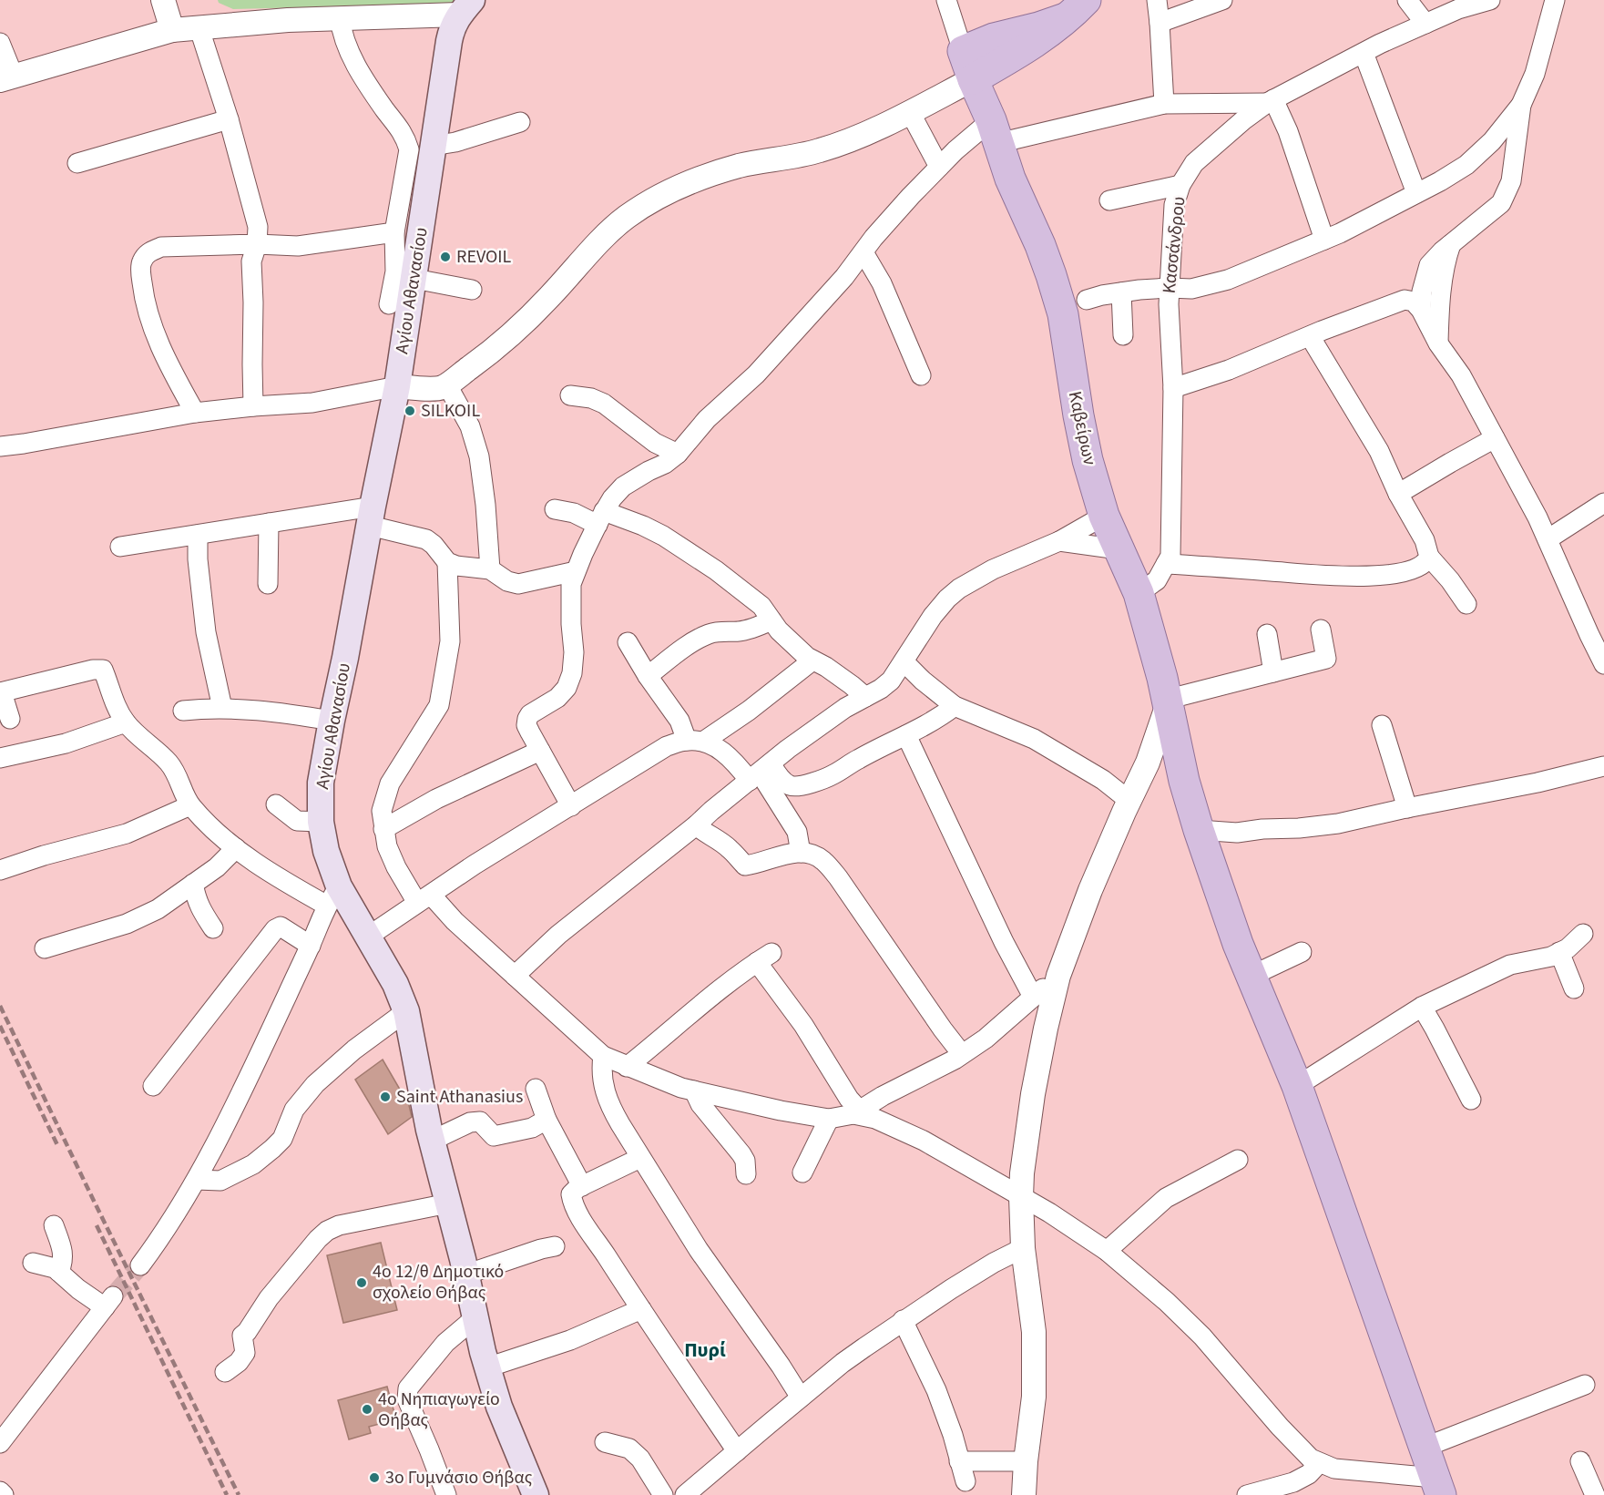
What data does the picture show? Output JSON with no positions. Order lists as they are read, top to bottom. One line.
{"streets":{"main road":["Αγίου Αθανασίου","Καβείρων"],"street":["Κασσάνδρου"]},"crossings":[["Κασσάνδρου","Καβείρων"]],"districts":["Πυρί"],"places":["REVOIL","SILKOIL","Saint Athanasius","4ο 12/θ Δημοτικό σχολείο Θήβας","4ο Νηπιαγωγείο Θήβας","3ο Γυμνάσιο Θήβας"]}
